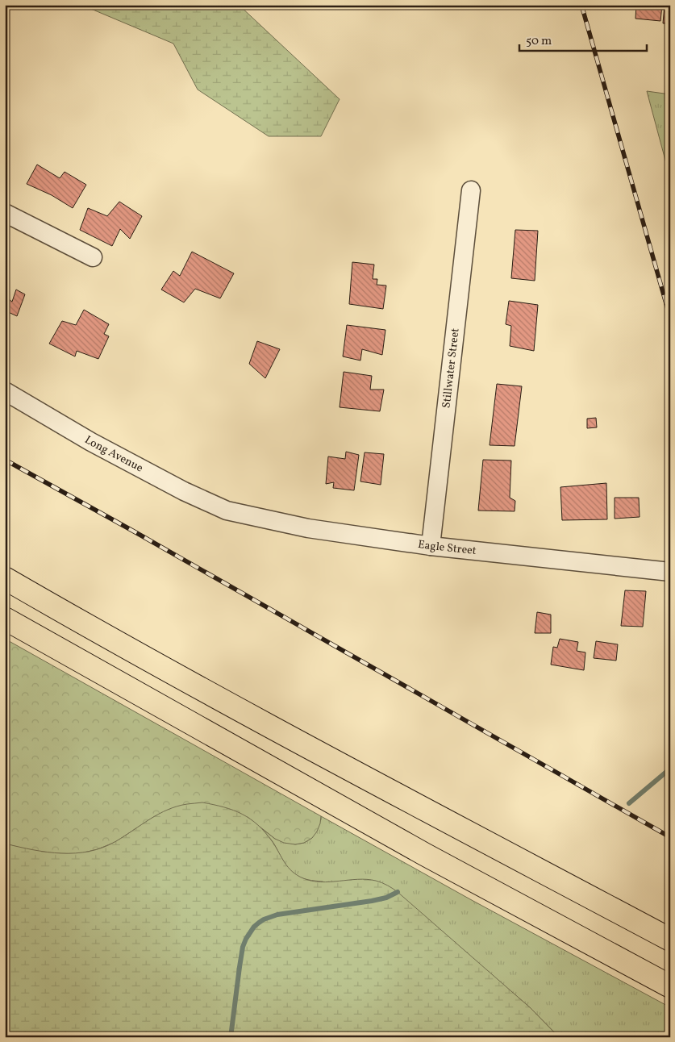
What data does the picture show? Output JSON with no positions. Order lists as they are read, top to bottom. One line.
{"streets":{"street":["Stillwater Street","Long Avenue","Eagle Street"]},"crossings":[["Stillwater Street","Eagle Street"],["Long Avenue","Eagle Street"]],"scale_bar":"50 m"}
